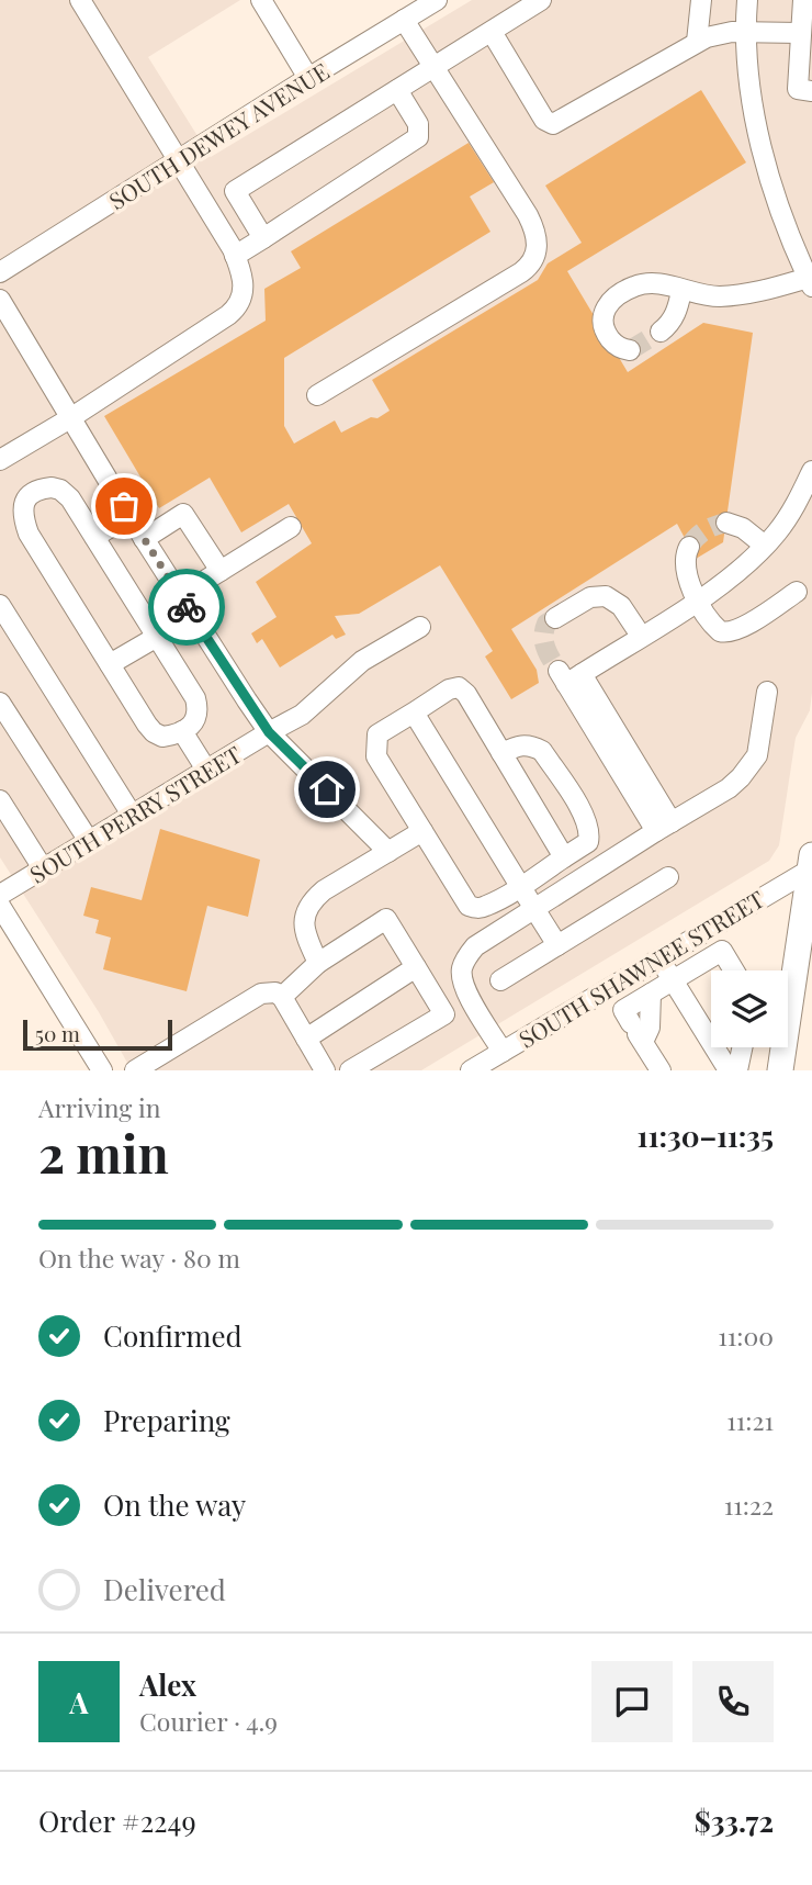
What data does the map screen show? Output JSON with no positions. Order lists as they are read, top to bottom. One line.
{"streets":{"street":["SOUTH DEWEY AVENUE","SOUTH PERRY STREET","SOUTH SHAWNEE STREET"]},"scale_bar":"50 m","page":{"scale":"50 m","heading":["2 min","Arriving in","11:30–11:35"],"panel":["Alex","Courier · 4.9","Order #2249","$33.72"],"bar":"On the way · 80 m","list":[["Confirmed","11:00"],["Preparing","11:21"],["On the way","11:22"],"Delivered"],"round":"A"}}
